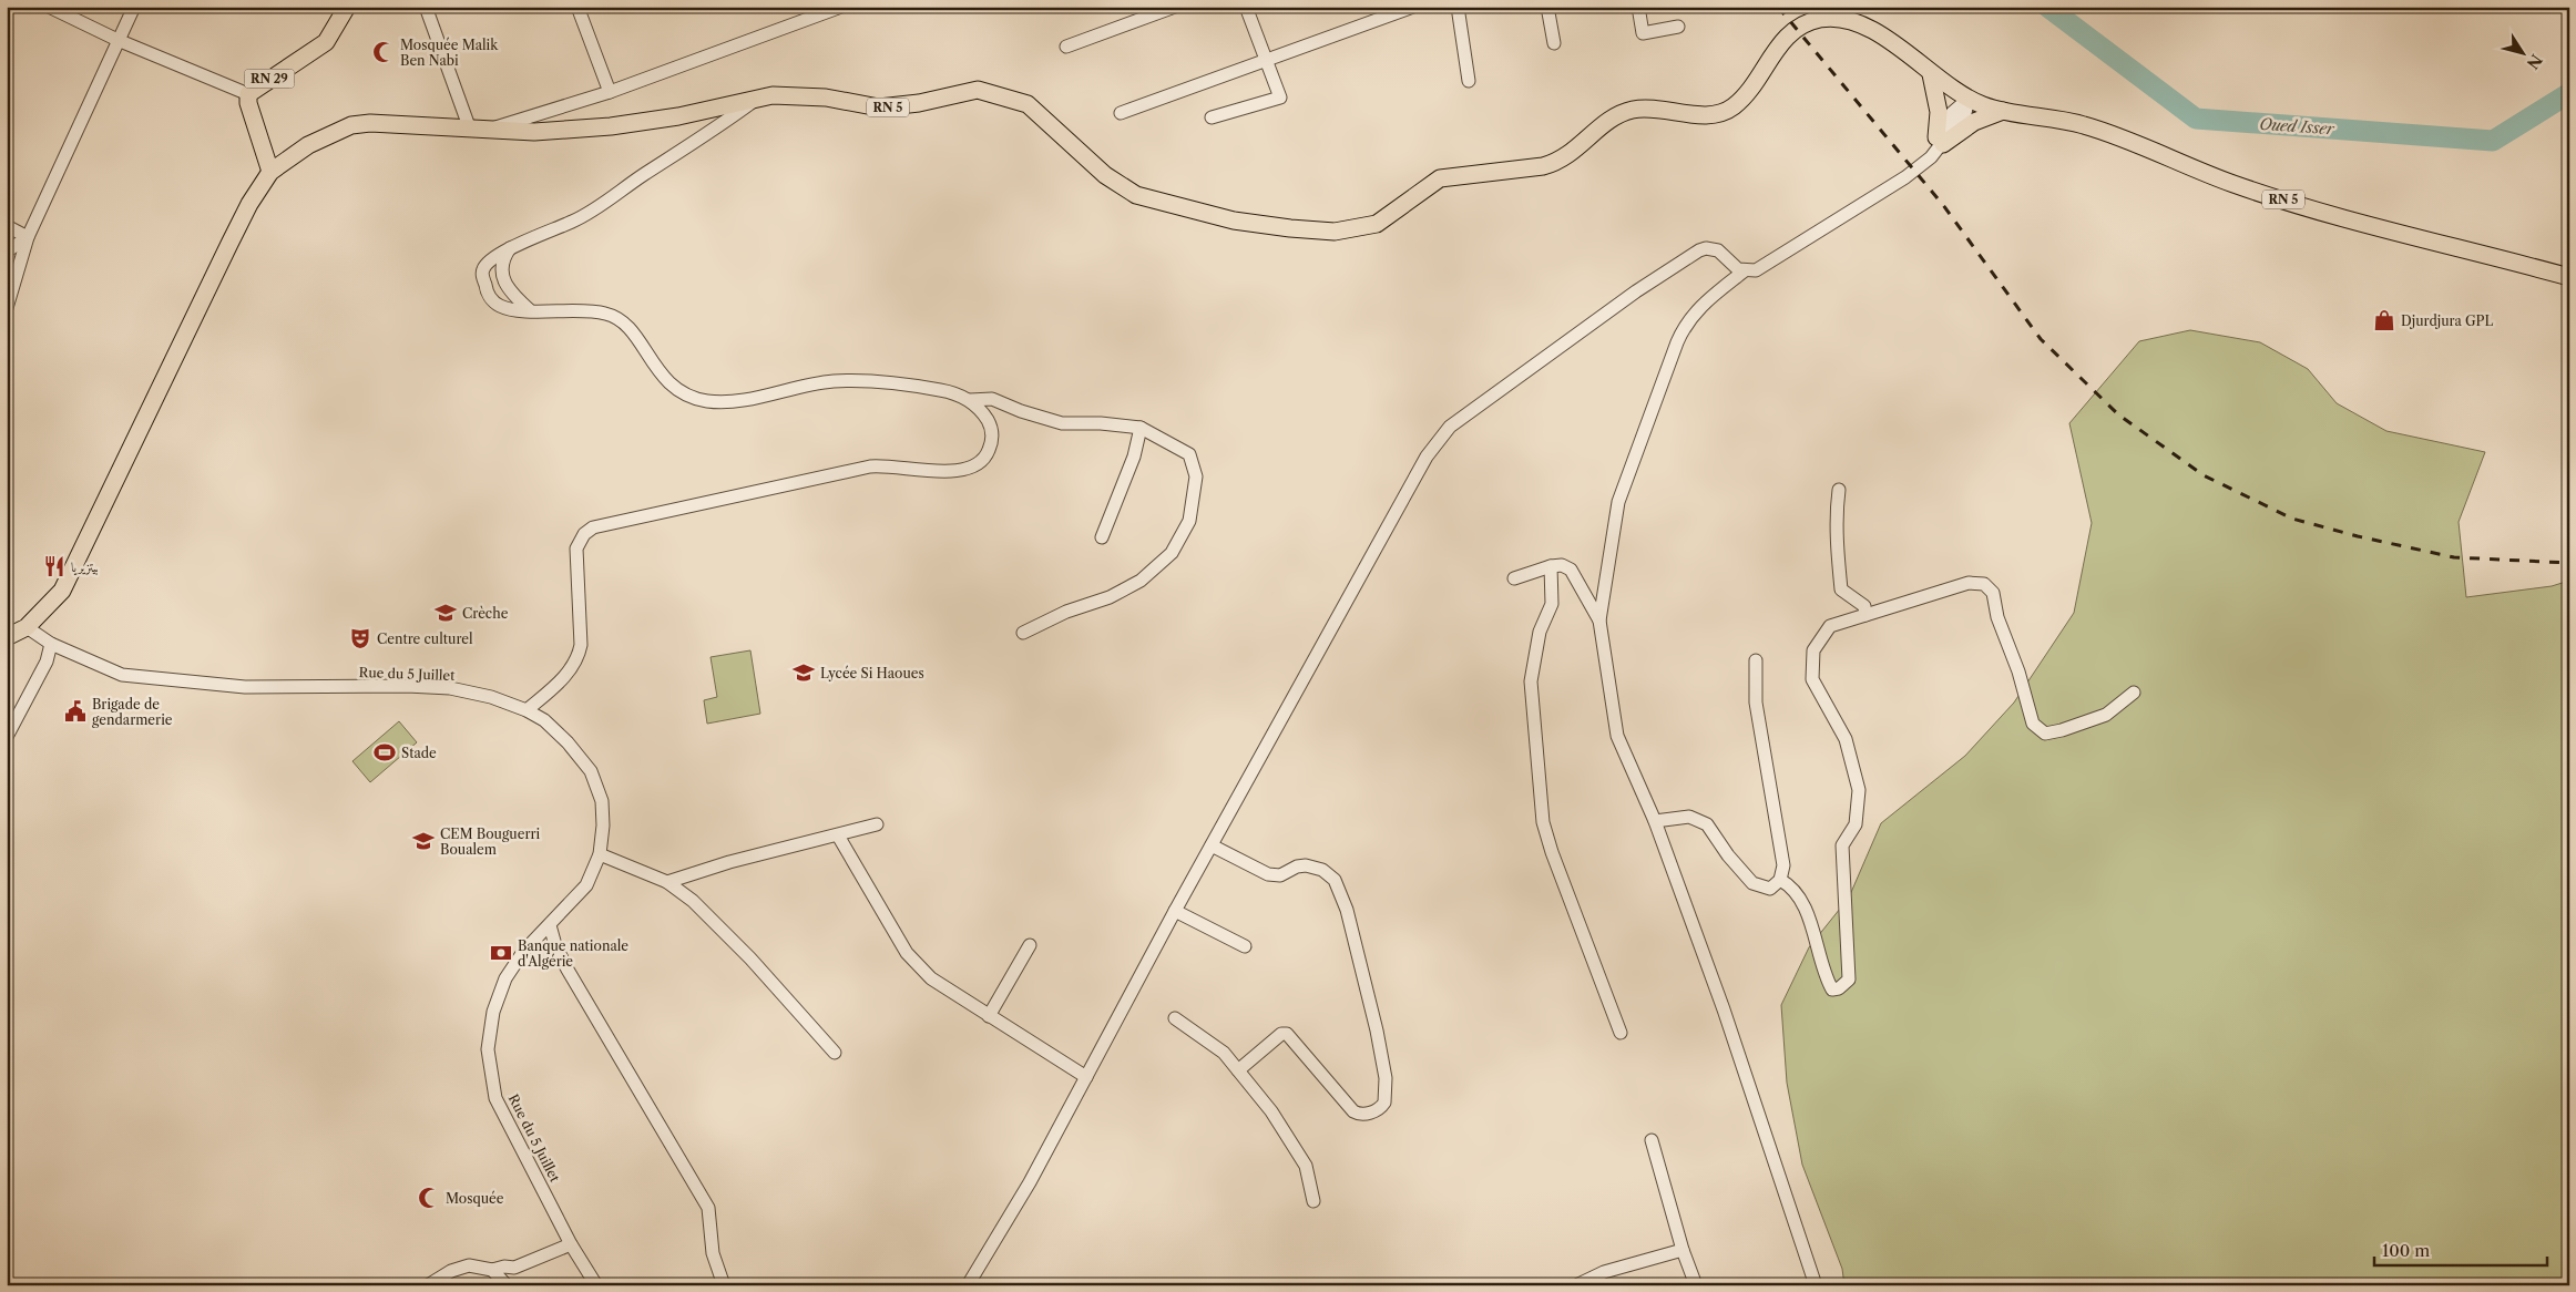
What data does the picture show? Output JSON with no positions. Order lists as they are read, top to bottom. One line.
{"streets":{"main road":["RN 29","RN 5"],"street":["Rue du 5 Juillet"]},"crossings":[["RN 29","RN 5"],["RN 5","Rue du 5 Juillet"]],"water":["Oued Isser"],"places":{"mosque":["Mosquée Malik Ben Nabi","Mosquée"],"shop":["Djurdjura GPL"],"restaurant":["بيتزيريا"],"school or university":["Crèche","Lycée Si Haoues","CEM Bouguerri Boualem"],"theatre":["Centre culturel"],"public building":["Brigade de gendarmerie"],"sports":["Stade"],"bank":["Banque nationale d'Algérie"]},"scale_bar":"100 m","north":"bottom right"}
